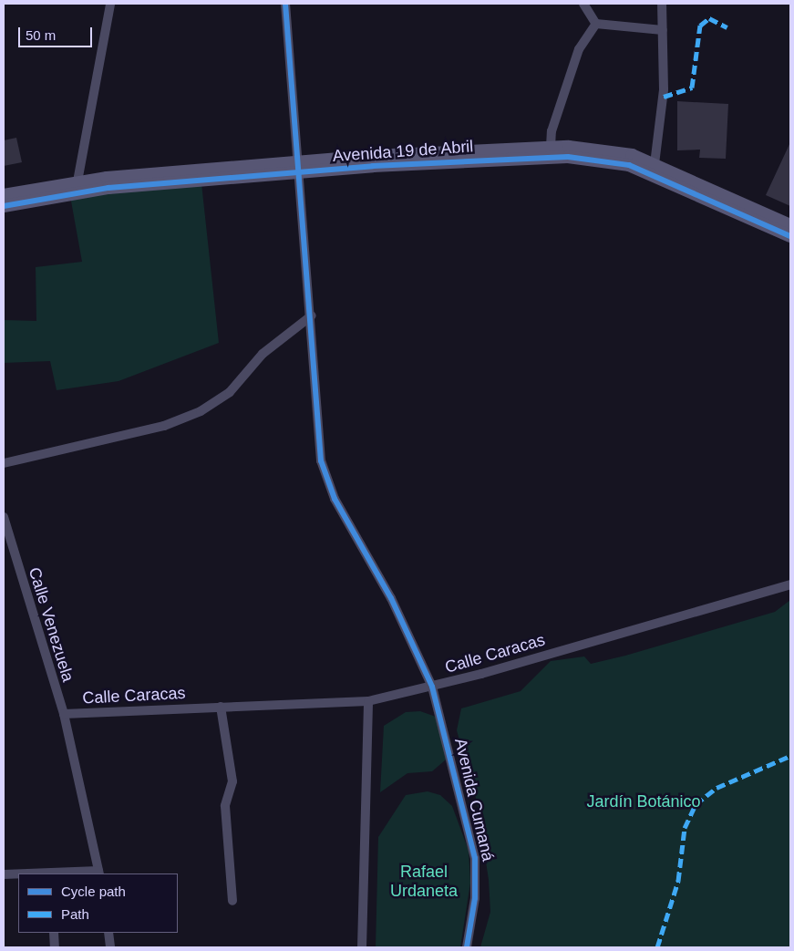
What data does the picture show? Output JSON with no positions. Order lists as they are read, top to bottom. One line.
{"streets":{"street":["Avenida 19 de Abril","Calle Venezuela","Calle Caracas","Avenida Cumaná"]},"crossings":[["Avenida 19 de Abril","Avenida Cumaná"],["Calle Venezuela","Calle Caracas"],["Calle Caracas","Avenida Cumaná"]],"parks":["Jardín Botánico","Rafael Urdaneta"],"legend":["Cycle path","Path"],"scale_bar":"50 m"}
